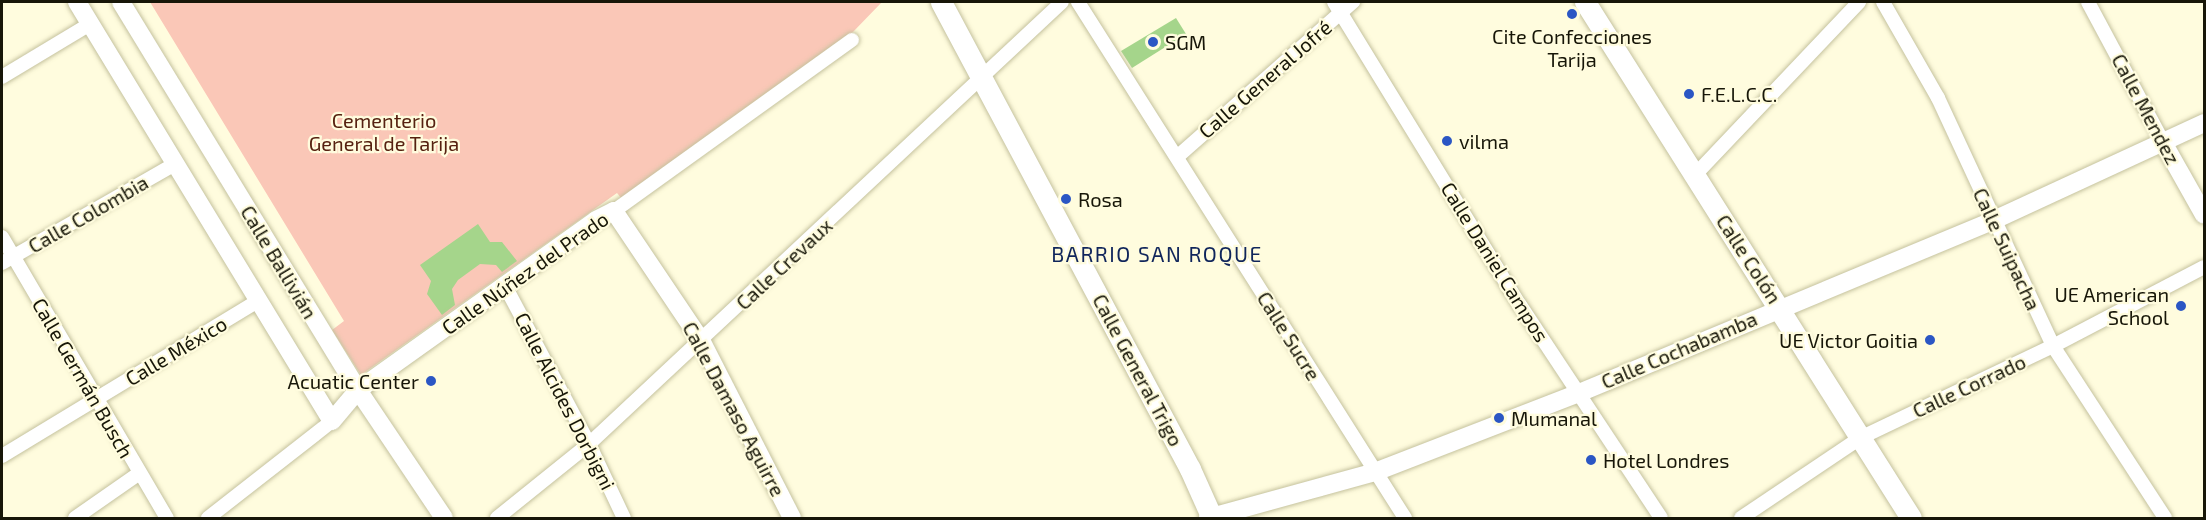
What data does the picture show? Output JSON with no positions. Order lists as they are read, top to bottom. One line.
{"streets":{"main road":["Calle Colón","Calle General Trigo"],"street":["Calle General Jofré","Calle Mendez","Calle Colombia","Calle Suipacha","Calle Ballivián","Calle Daniel Campos","Calle Crevaux","Calle Núñez del Prado","Calle Sucre","Calle Cochabamba","Calle México","Calle Germán Busch","Calle Corrado","Calle Alcides Dorbigni","Calle Damaso Aguirre"]},"crossings":[["Calle General Jofré","Calle Daniel Campos"],["Calle General Jofré","Calle Sucre"],["Calle Mendez","Calle Cochabamba"],["Calle Colombia","Calle Ballivián"],["Calle Colombia","Calle Germán Busch"],["Calle Suipacha","Calle Cochabamba"],["Calle Suipacha","Calle Corrado"],["Calle Colón","Calle Cochabamba"],["Calle Colón","Calle Corrado"],["Calle Ballivián","Calle Núñez del Prado"],["Calle Ballivián","Calle México"],["Calle Daniel Campos","Calle Cochabamba"],["Calle Crevaux","Calle General Trigo"],["Calle Crevaux","Calle Alcides Dorbigni"],["Calle Crevaux","Calle Damaso Aguirre"],["Calle Núñez del Prado","Calle Alcides Dorbigni"],["Calle Núñez del Prado","Calle Damaso Aguirre"],["Calle Sucre","Calle Cochabamba"],["Calle Cochabamba","Calle General Trigo"],["Calle México","Calle Germán Busch"]],"districts":["BARRIO SAN ROQUE"],"parks":["Cementerio General de Tarija"],"places":["Cite Confecciones Tarija","SGM","F.E.L.C.C.","vilma","Rosa","UE American School","UE Victor Goitia","Acuatic Center","Mumanal","Hotel Londres"]}
